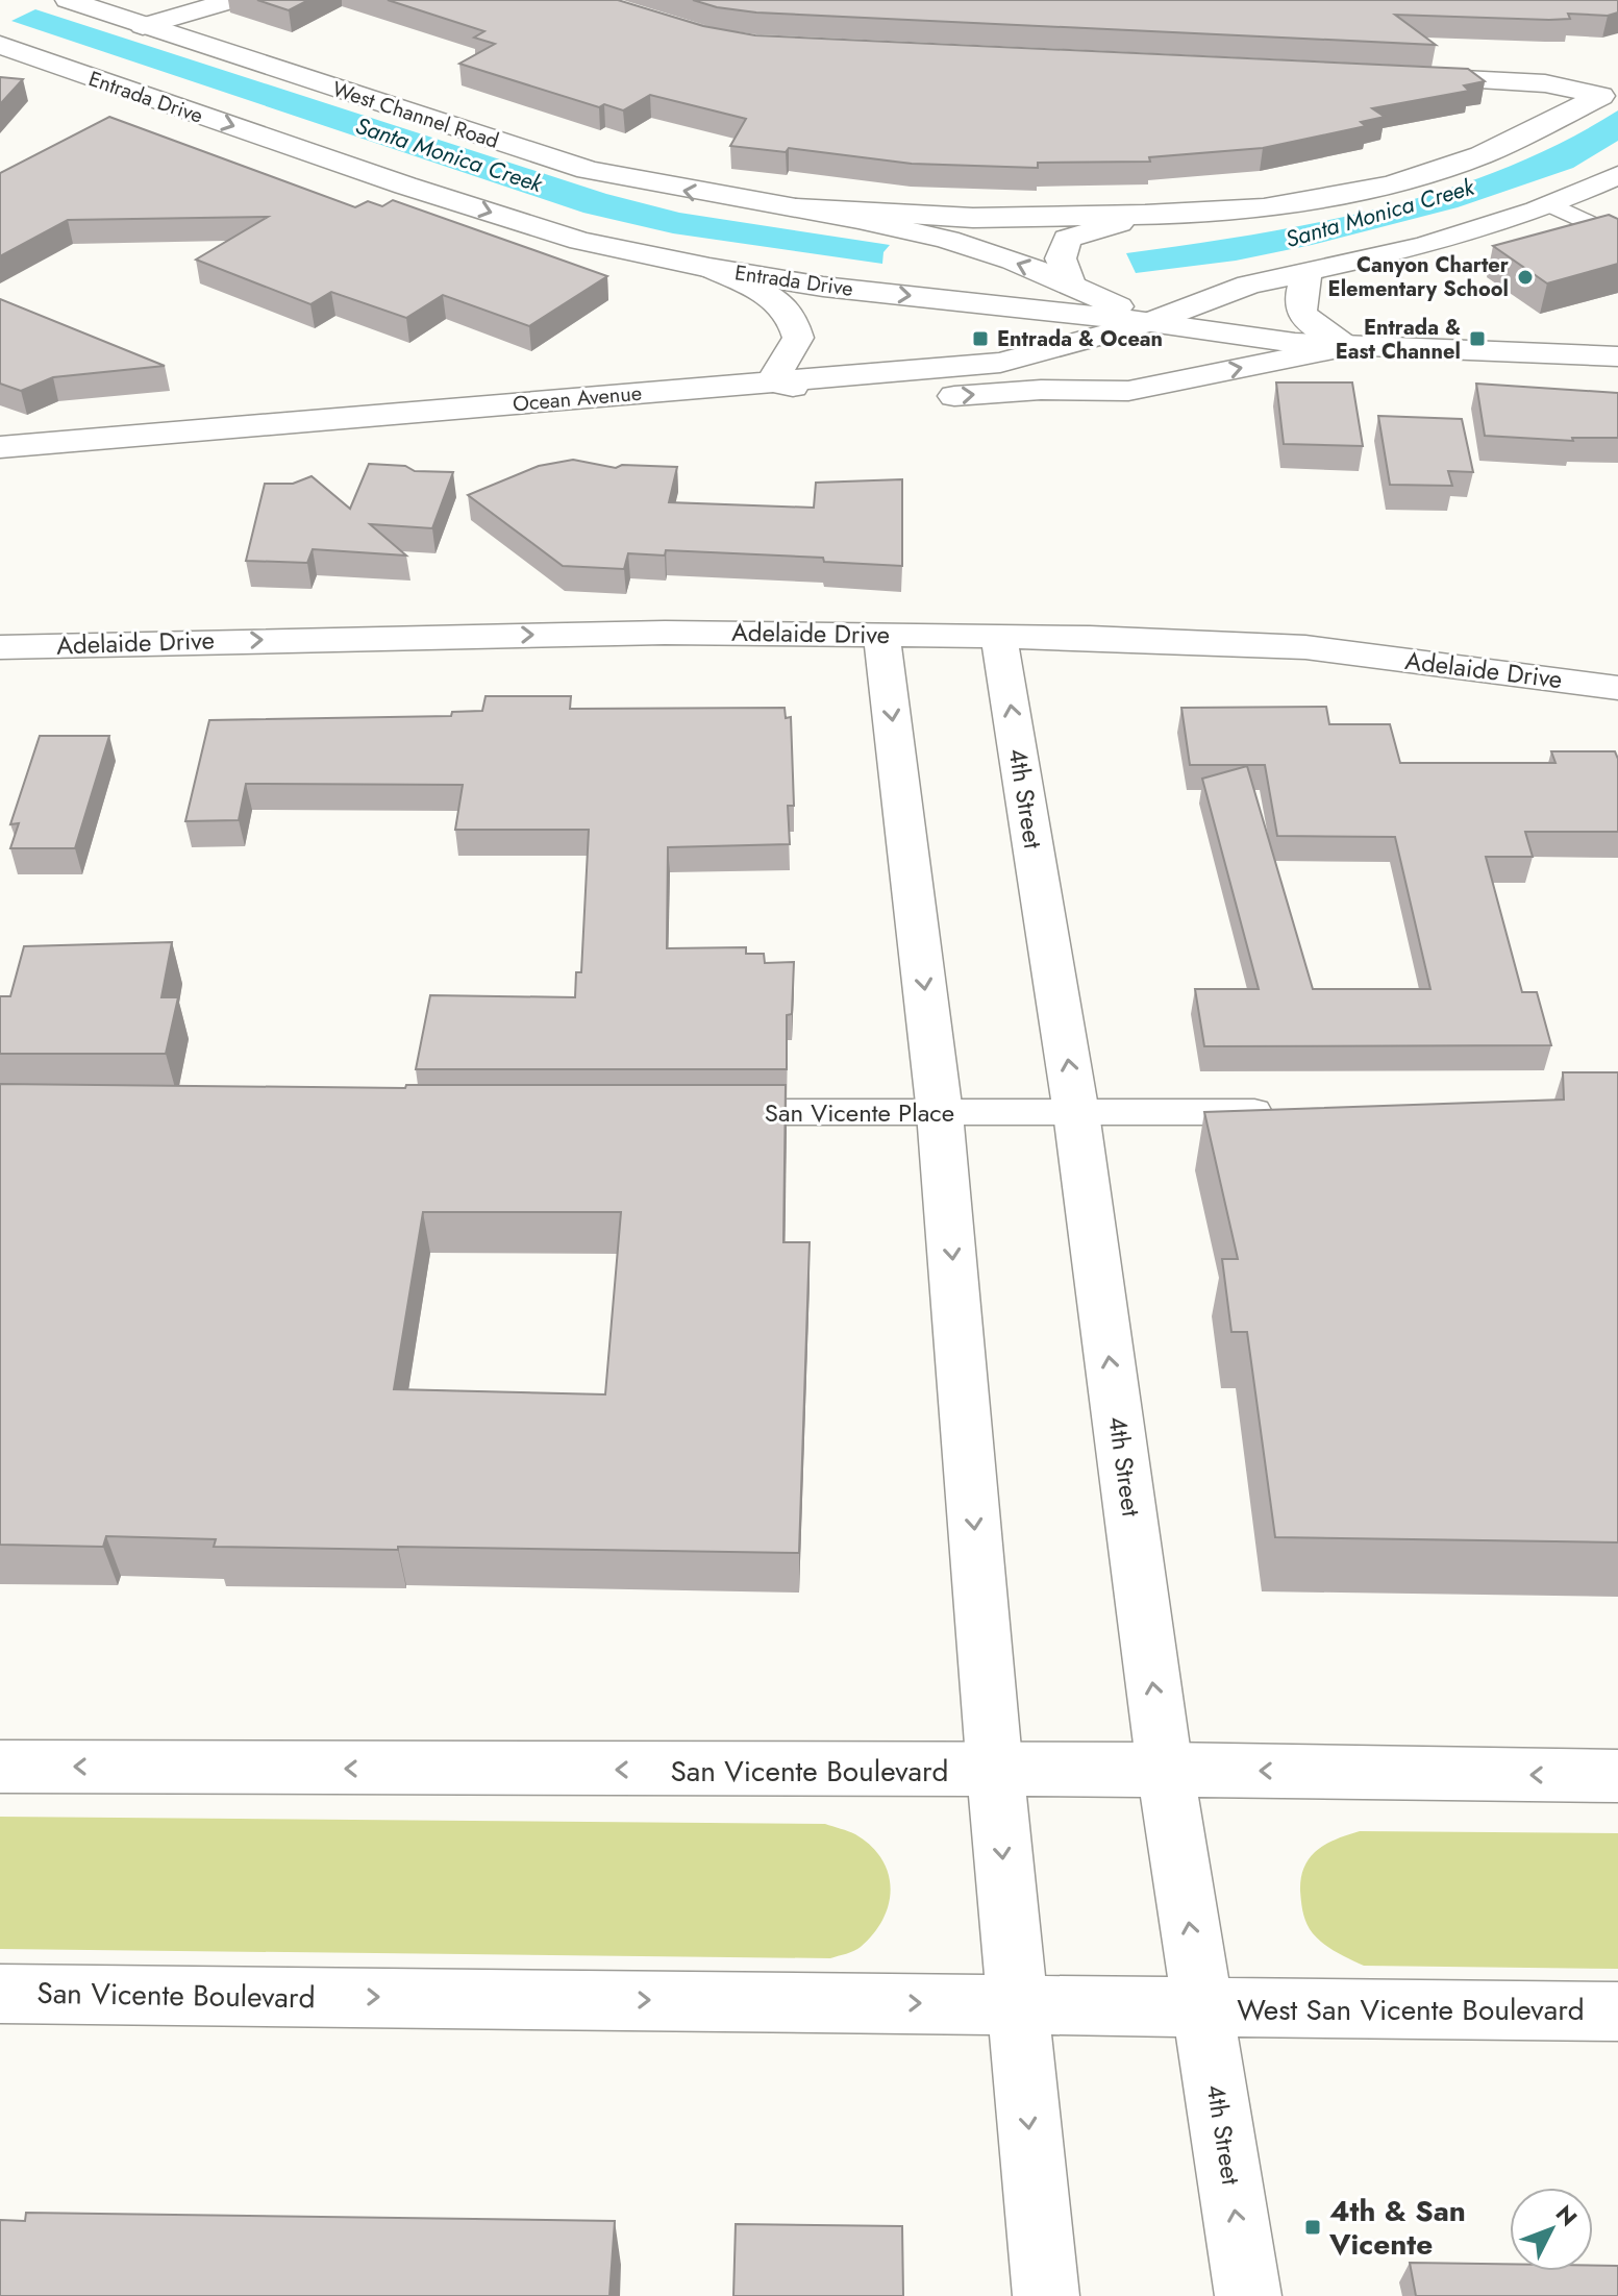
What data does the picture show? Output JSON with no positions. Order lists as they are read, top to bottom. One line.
{"streets":{"street":["Entrada Drive","West Channel Road","Ocean Avenue","Adelaide Drive","4th Street","San Vicente Boulevard","West San Vicente Boulevard"],"lane":["San Vicente Place"]},"crossings":[["Entrada Drive","West Channel Road"],["Entrada Drive","Ocean Avenue"],["West Channel Road","Ocean Avenue"],["Adelaide Drive","4th Street"],["4th Street","San Vicente Place"],["4th Street","San Vicente Boulevard"],["4th Street","West San Vicente Boulevard"],["San Vicente Boulevard","West San Vicente Boulevard"]],"one_way":["Adelaide Drive"],"water":["Santa Monica Creek"],"places":{"other":["Canyon Charter Elementary School"],"transit":["Entrada & Ocean","Entrada & East Channel","4th & San Vicente"]},"north":"top right"}
